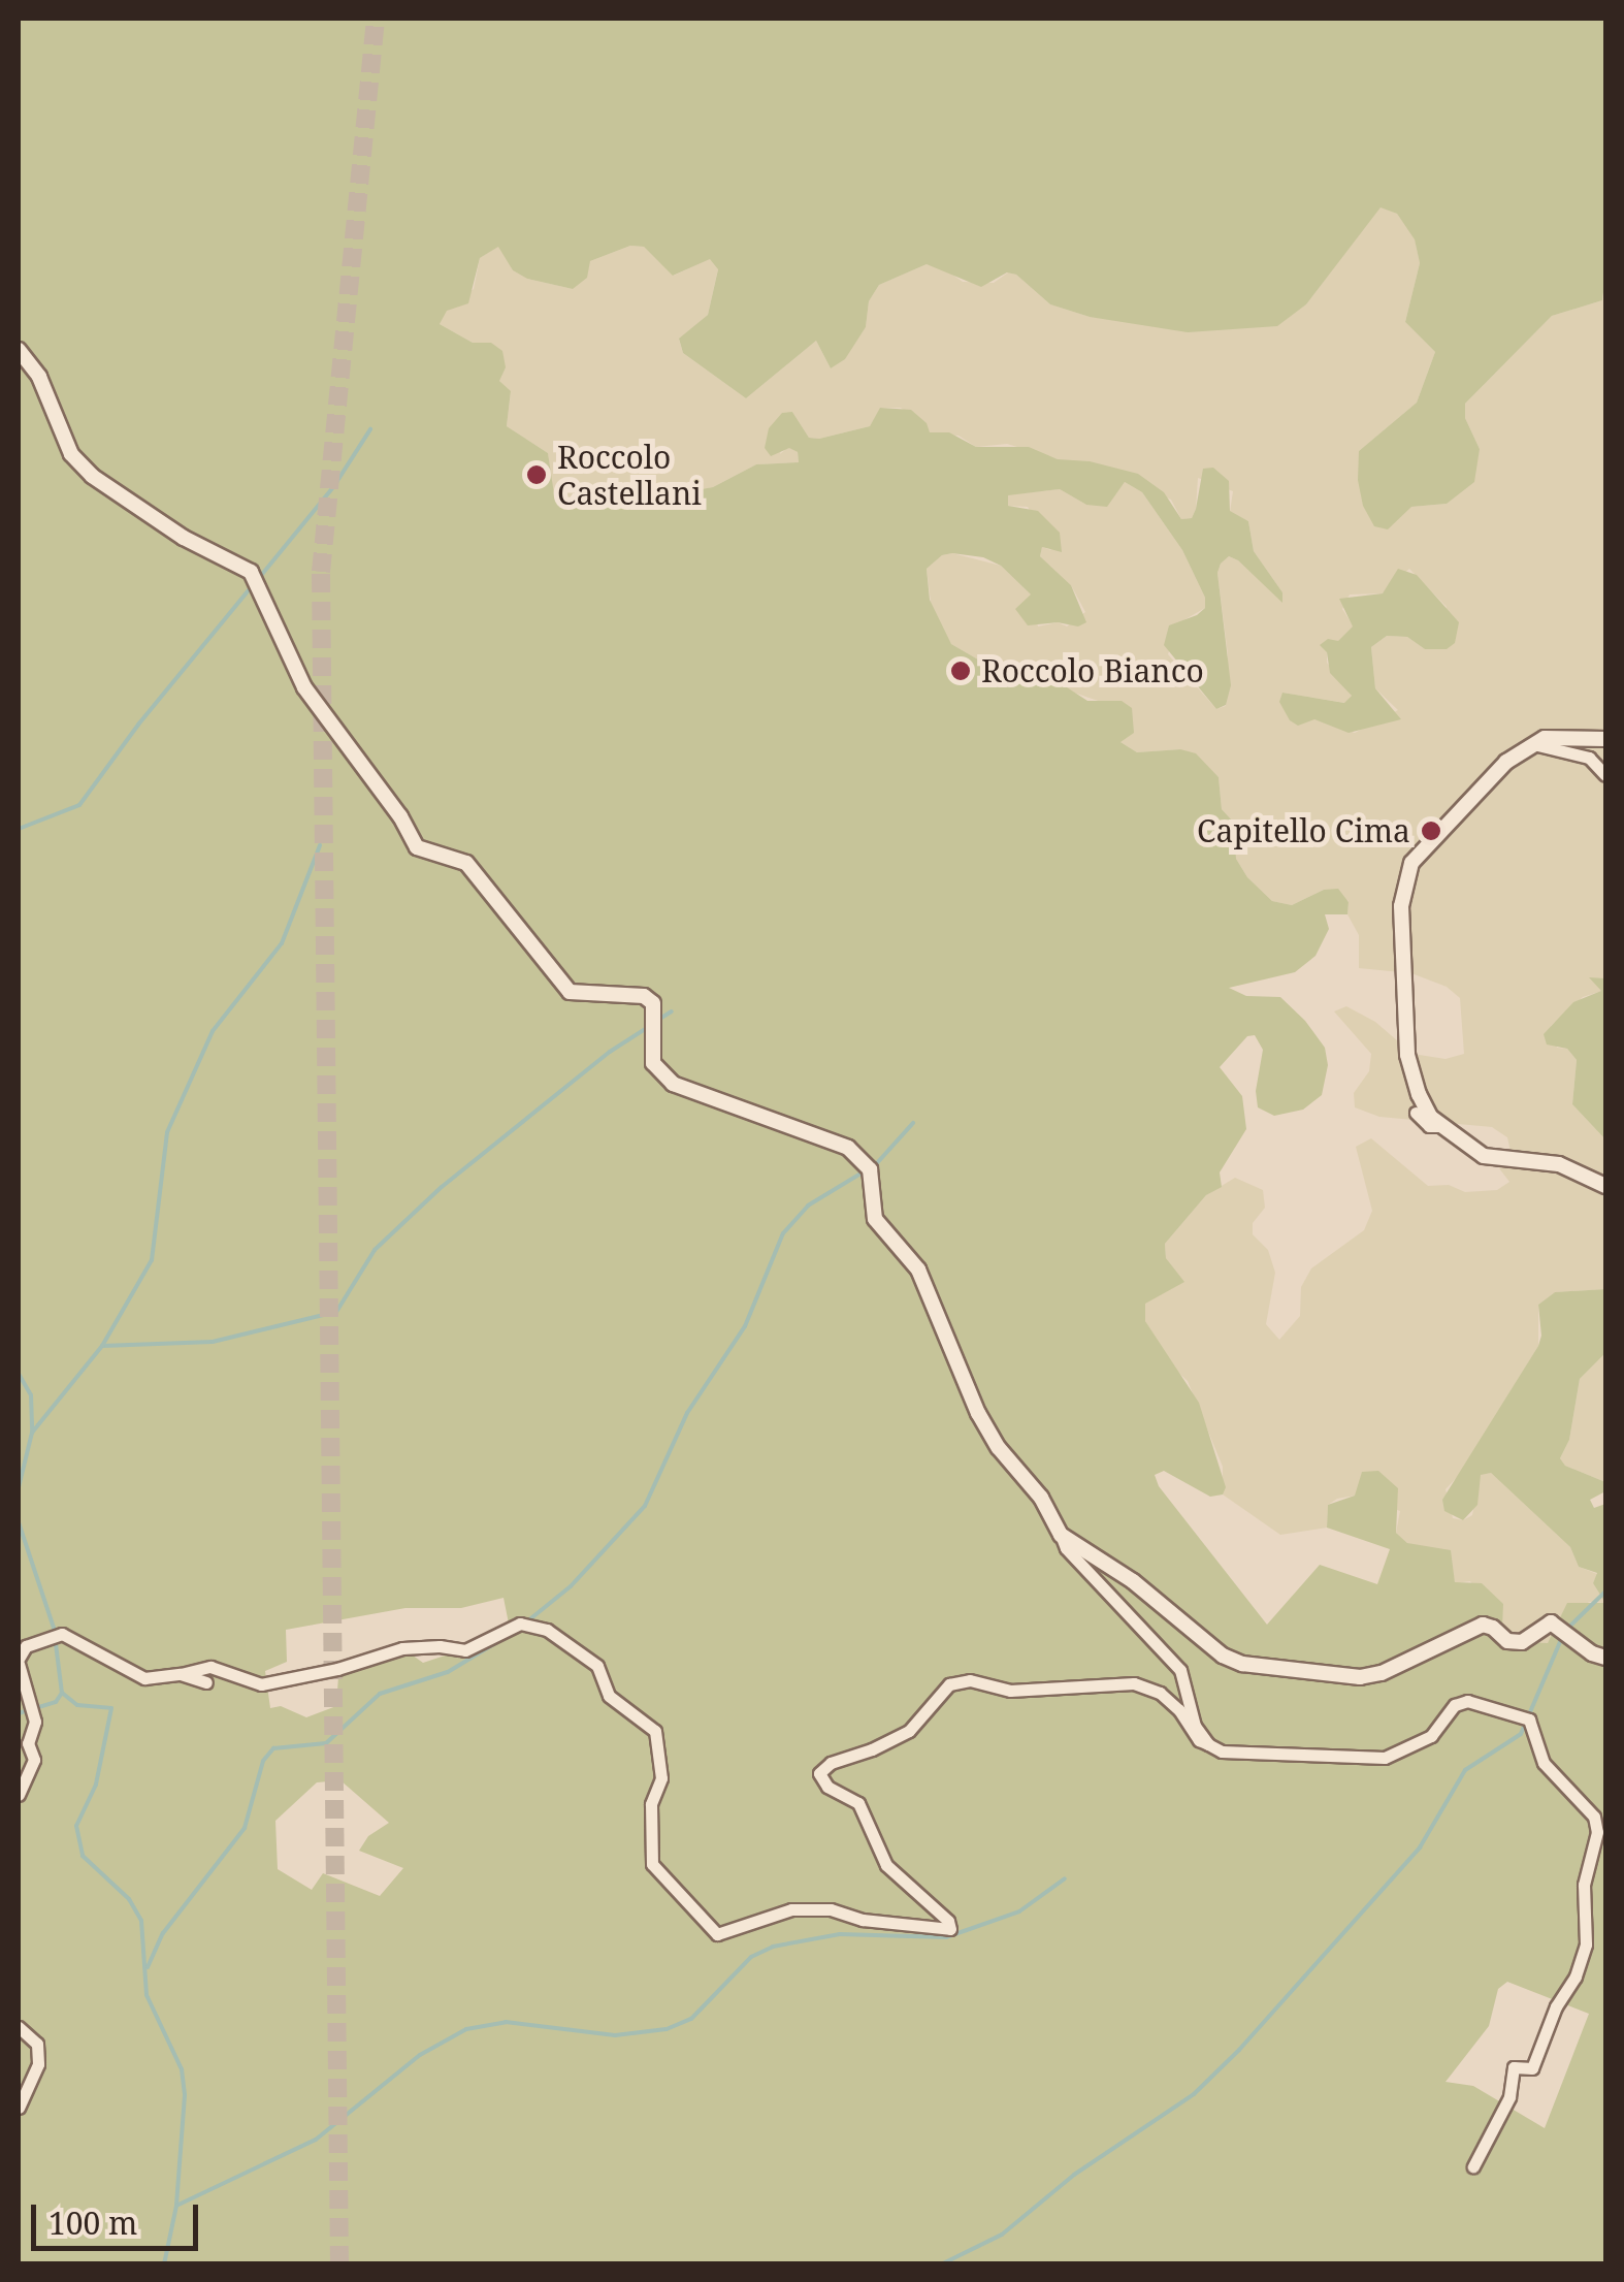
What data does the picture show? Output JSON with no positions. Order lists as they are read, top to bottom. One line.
{"places":["Roccolo Castellani","Roccolo Bianco","Capitello Cima"],"scale_bar":"100 m"}
